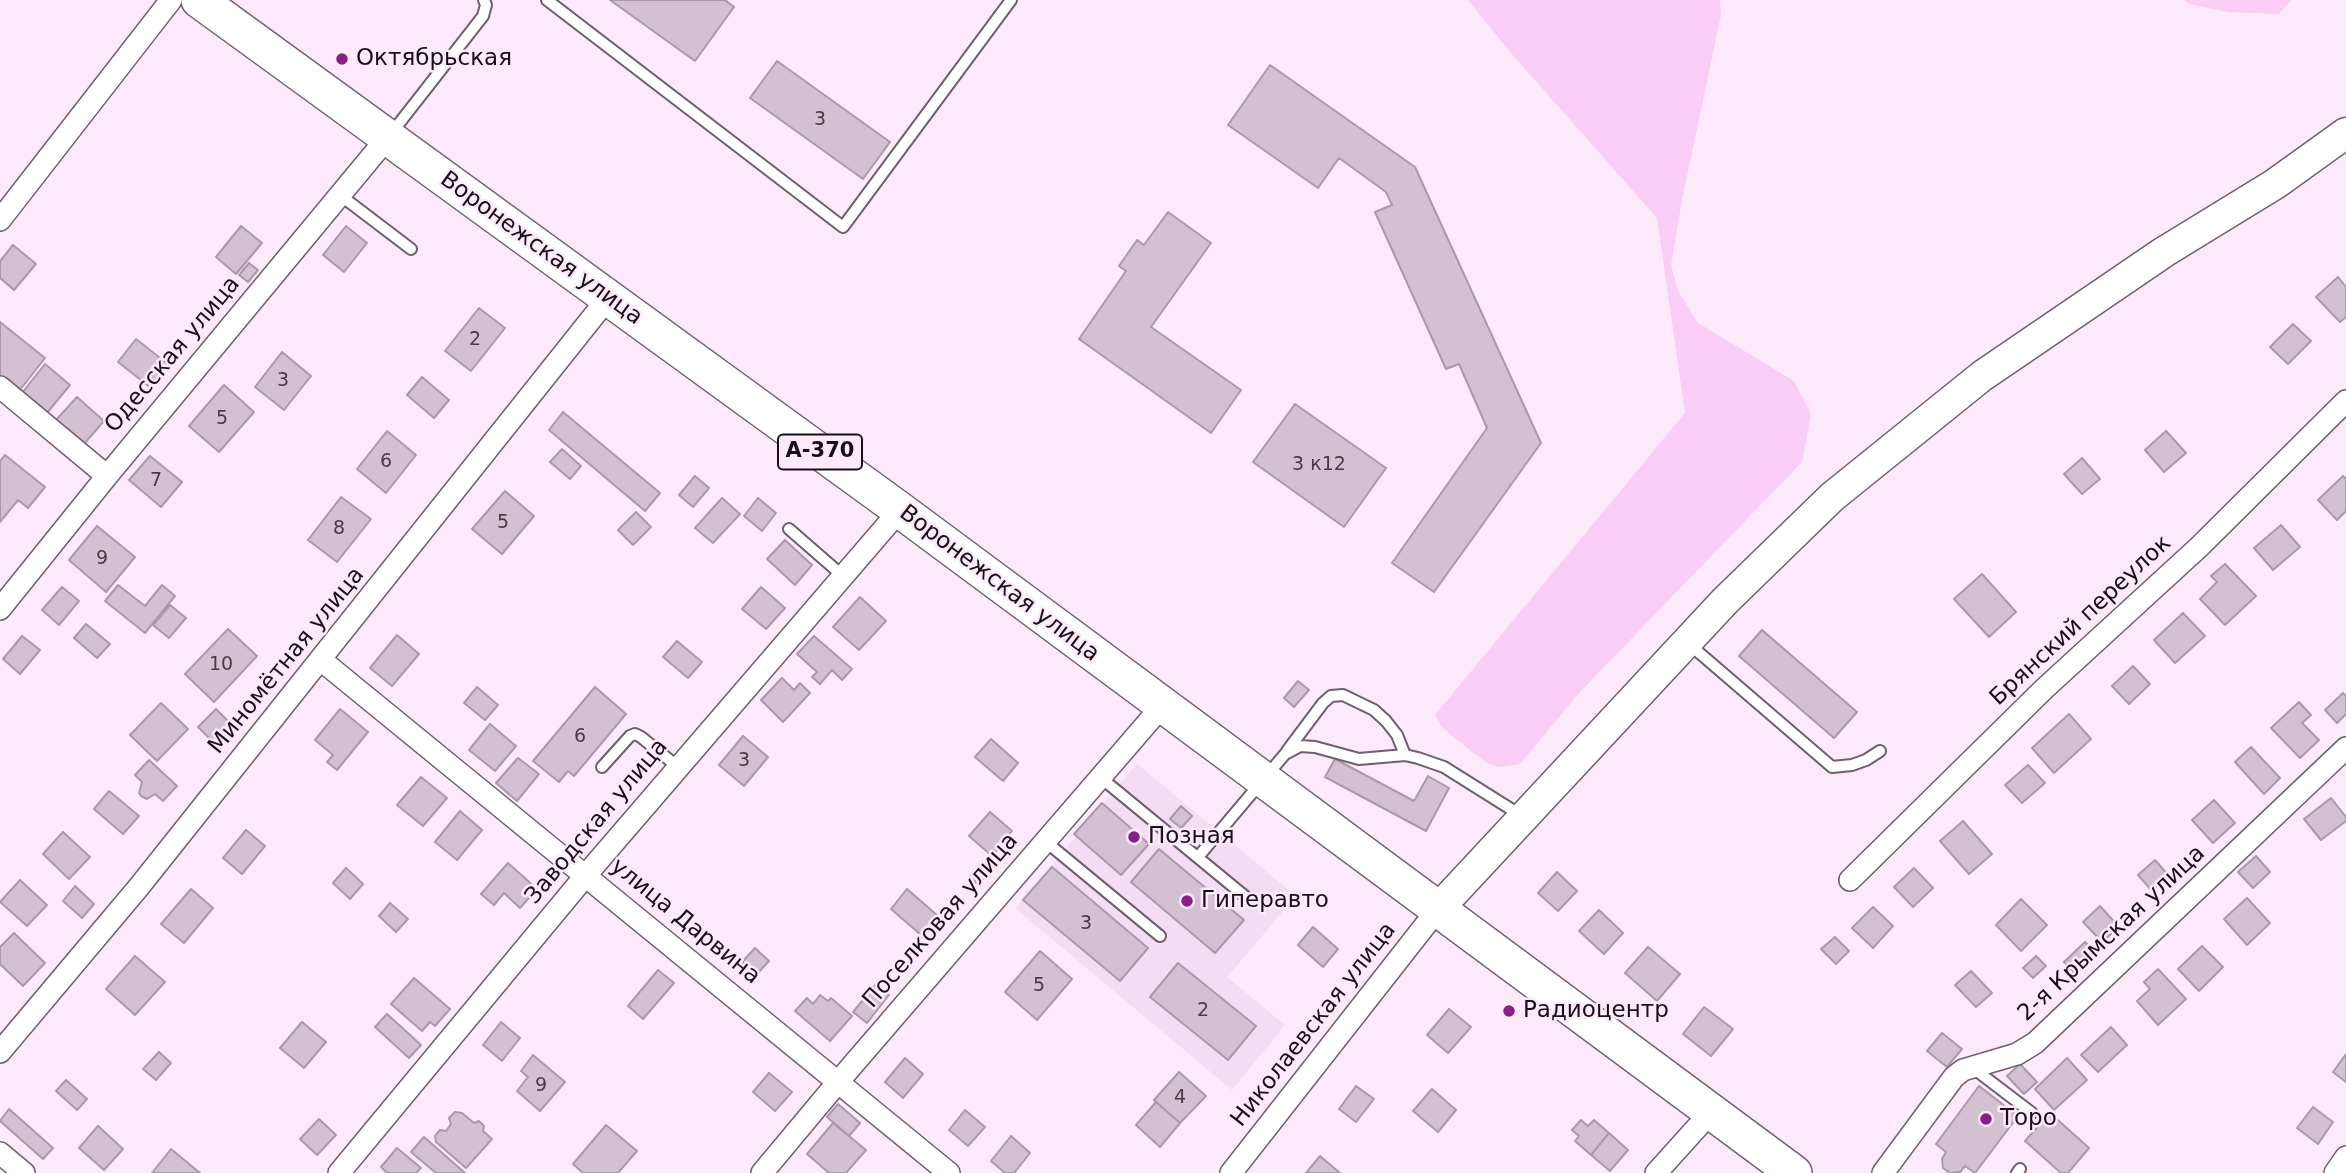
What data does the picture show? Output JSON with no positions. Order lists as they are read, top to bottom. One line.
{"streets":{"highway":["Воронежская улица","А-370"],"street":["Одесская улица","Брянский переулок","Миномётная улица","Заводская улица","Поселковая улица","улица Дарвина","2-я Крымская улица","Николаевская улица"]},"crossings":[["Воронежская улица","Одесская улица"],["Воронежская улица","Миномётная улица"],["Воронежская улица","Заводская улица"],["Воронежская улица","Поселковая улица"],["Воронежская улица","Николаевская улица"],["Миномётная улица","улица Дарвина"],["Заводская улица","улица Дарвина"],["Поселковая улица","улица Дарвина"]],"places":["Октябрьская","Позная","Гиперавто","Радиоцентр","Торо"],"house_numbers":["3","2","3","5","6","3 к12","7","5","8","9","10","6","3","3","5","2","9","4"]}
